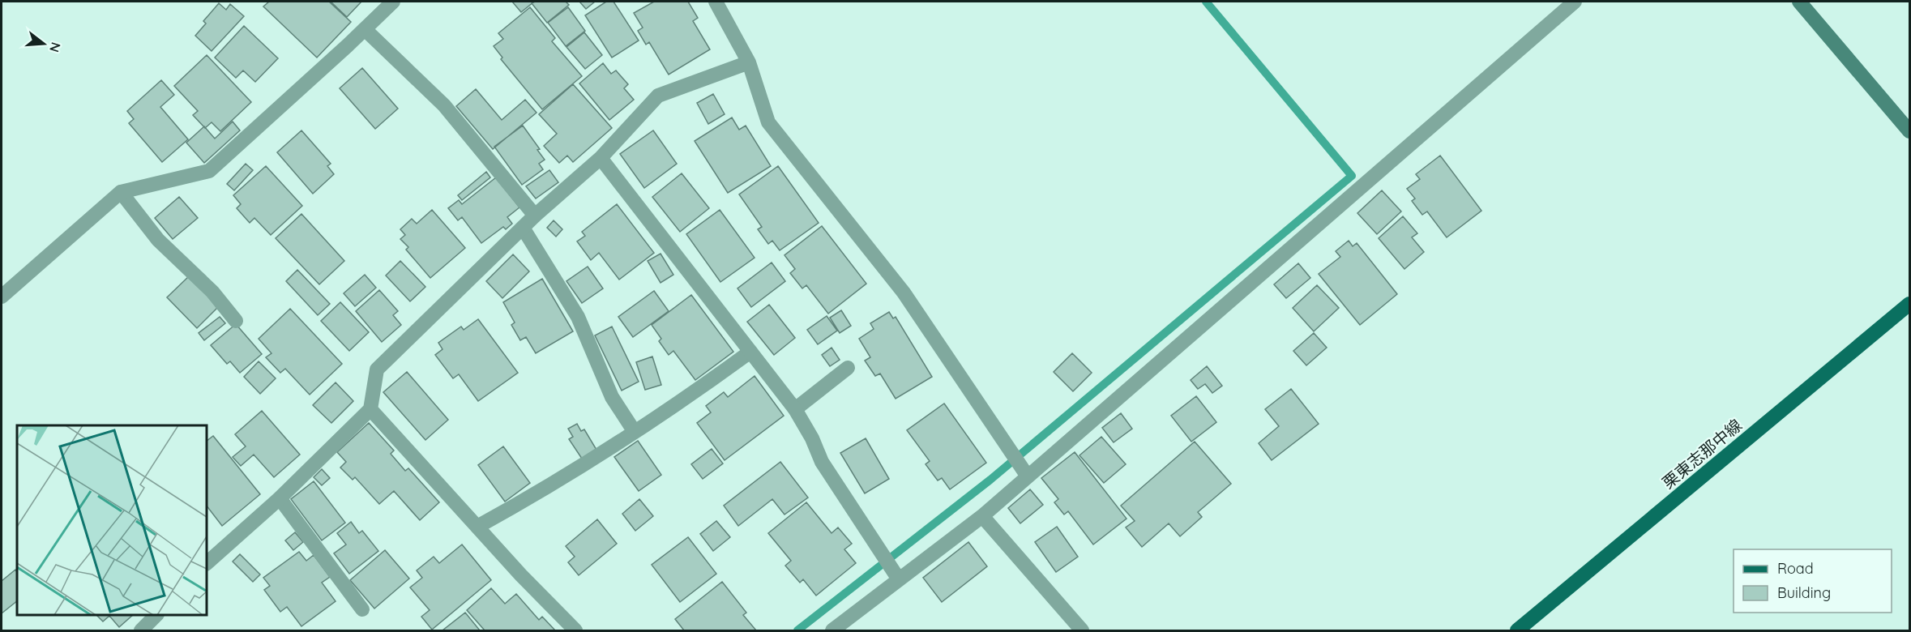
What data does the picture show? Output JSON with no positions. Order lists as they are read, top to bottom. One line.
{"streets":{"main road":["栗東志那中線"]},"legend":["Road","Building"],"north":"right"}
